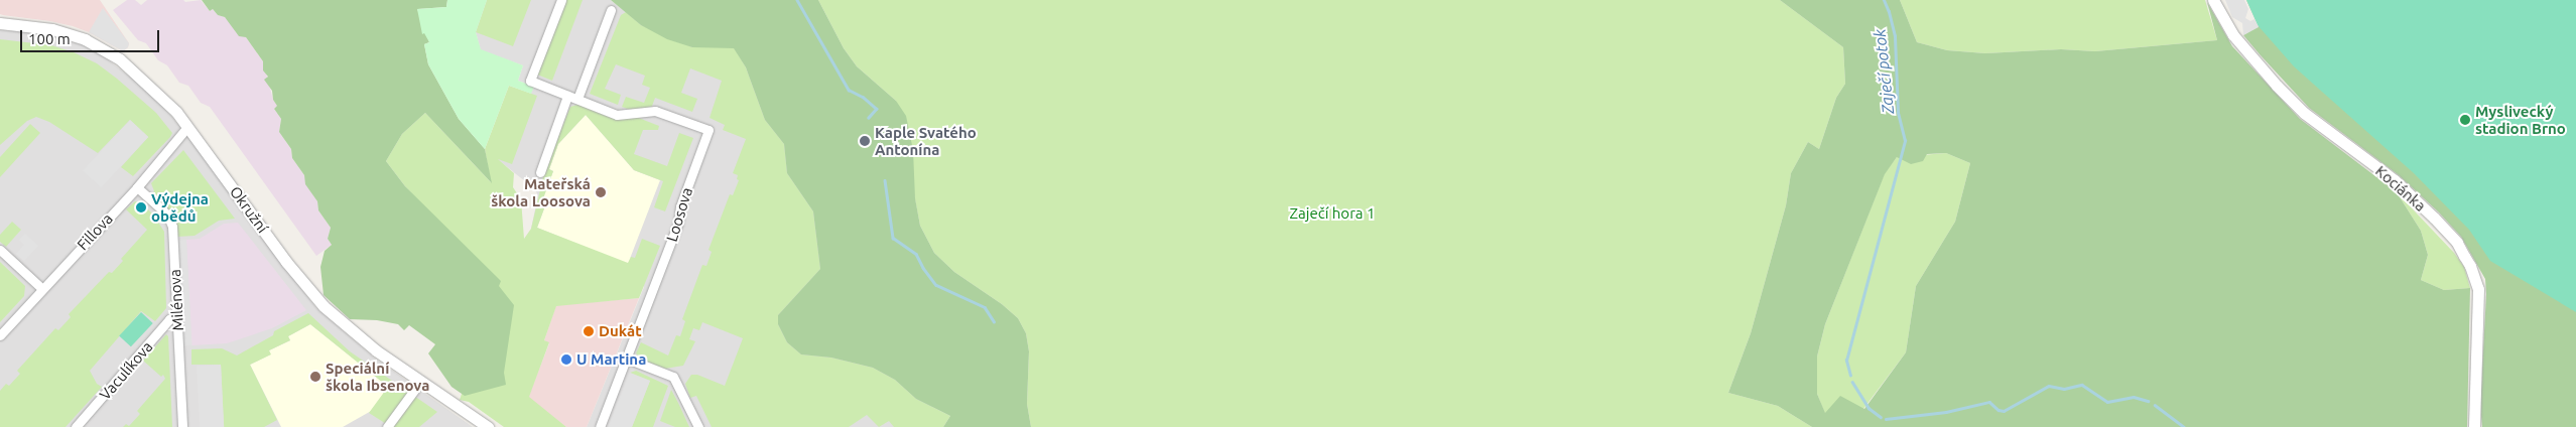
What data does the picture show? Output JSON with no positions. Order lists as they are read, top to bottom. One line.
{"streets":{"street":["Kociánka","Okružní","Loosova","Fillova","Milénova","Vaculíkova"]},"crossings":[["Okružní","Fillova"],["Fillova","Milénova"],["Milénova","Vaculíkova"]],"water":["Zaječí potok"],"parks":["Zaječí hora 1"],"places":["Myslivecký stadion Brno","Kaple Svatého Antonína","Mateřská škola Loosova","Výdejna obědů","Dukát","U Martina","Speciální škola Ibsenova"],"scale_bar":"100 m"}
